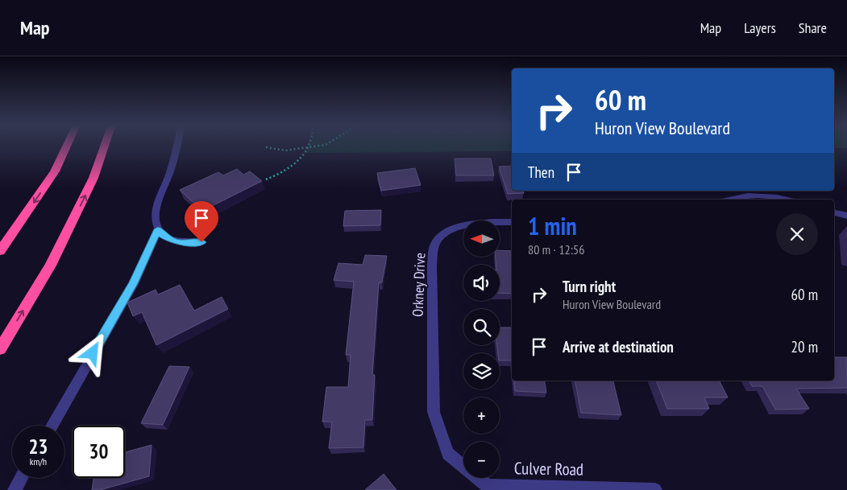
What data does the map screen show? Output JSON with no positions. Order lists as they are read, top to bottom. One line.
{"streets":{"street":["Orkney Drive","Culver Road"]},"crossings":[["Orkney Drive","Culver Road"]],"north":"left","page":{"header":"Map","nav":["Map","Layers","Share"],"turn":["60 m","Huron View Boulevard"],"then":"Then","heading":["1 min","80 m · 12:56"],"map_buttons":["+","−"],"list":[{"name":"Turn right","note":"Huron View Boulevard","value":"60 m"},{"name":"Arrive at destination","value":"20 m"}],"speed":"23 km/h","limit":"30"}}
